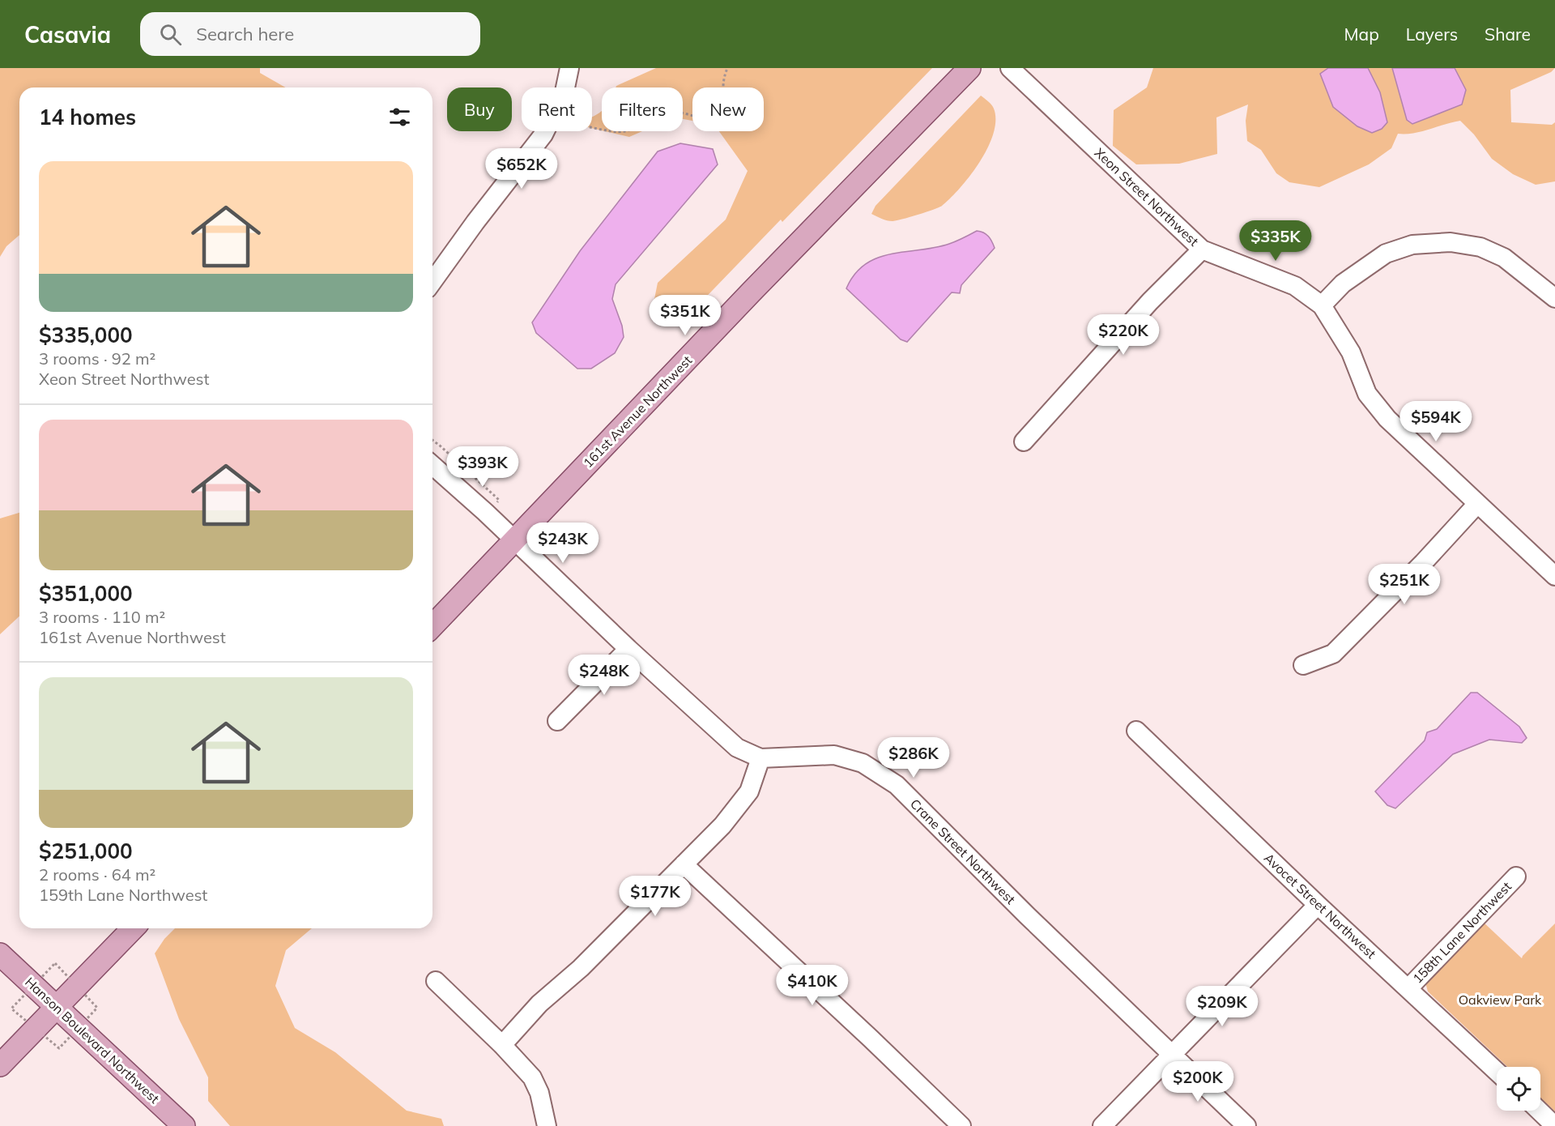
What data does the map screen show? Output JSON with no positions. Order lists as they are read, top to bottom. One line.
{"streets":{"main road":["161st Avenue Northwest","Hanson Boulevard Northwest"],"street":["Xeon Street Northwest","Crane Street Northwest","Avocet Street Northwest","158th Lane Northwest"]},"crossings":[["161st Avenue Northwest","Crane Street Northwest"],["Avocet Street Northwest","158th Lane Northwest"]],"parks":["Oakview Park"],"page":{"header":"Casavia","search":"Search here","nav":["Map","Layers","Share"],"chip":["Buy","Rent","Filters","New"],"heading":"14 homes","list":[{"name":"$335,000","note":"3 rooms · 92 m² · Xeon Street Northwest"},{"name":"$351,000","note":"3 rooms · 110 m² · 161st Avenue Northwest"},{"name":"$251,000","note":"2 rooms · 64 m² · 159th Lane Northwest"}],"price":["$652K","$335K","$351K","$220K","$594K","$393K","$243K","$251K","$248K","$286K","$177K","$410K","$209K","$200K"]}}
